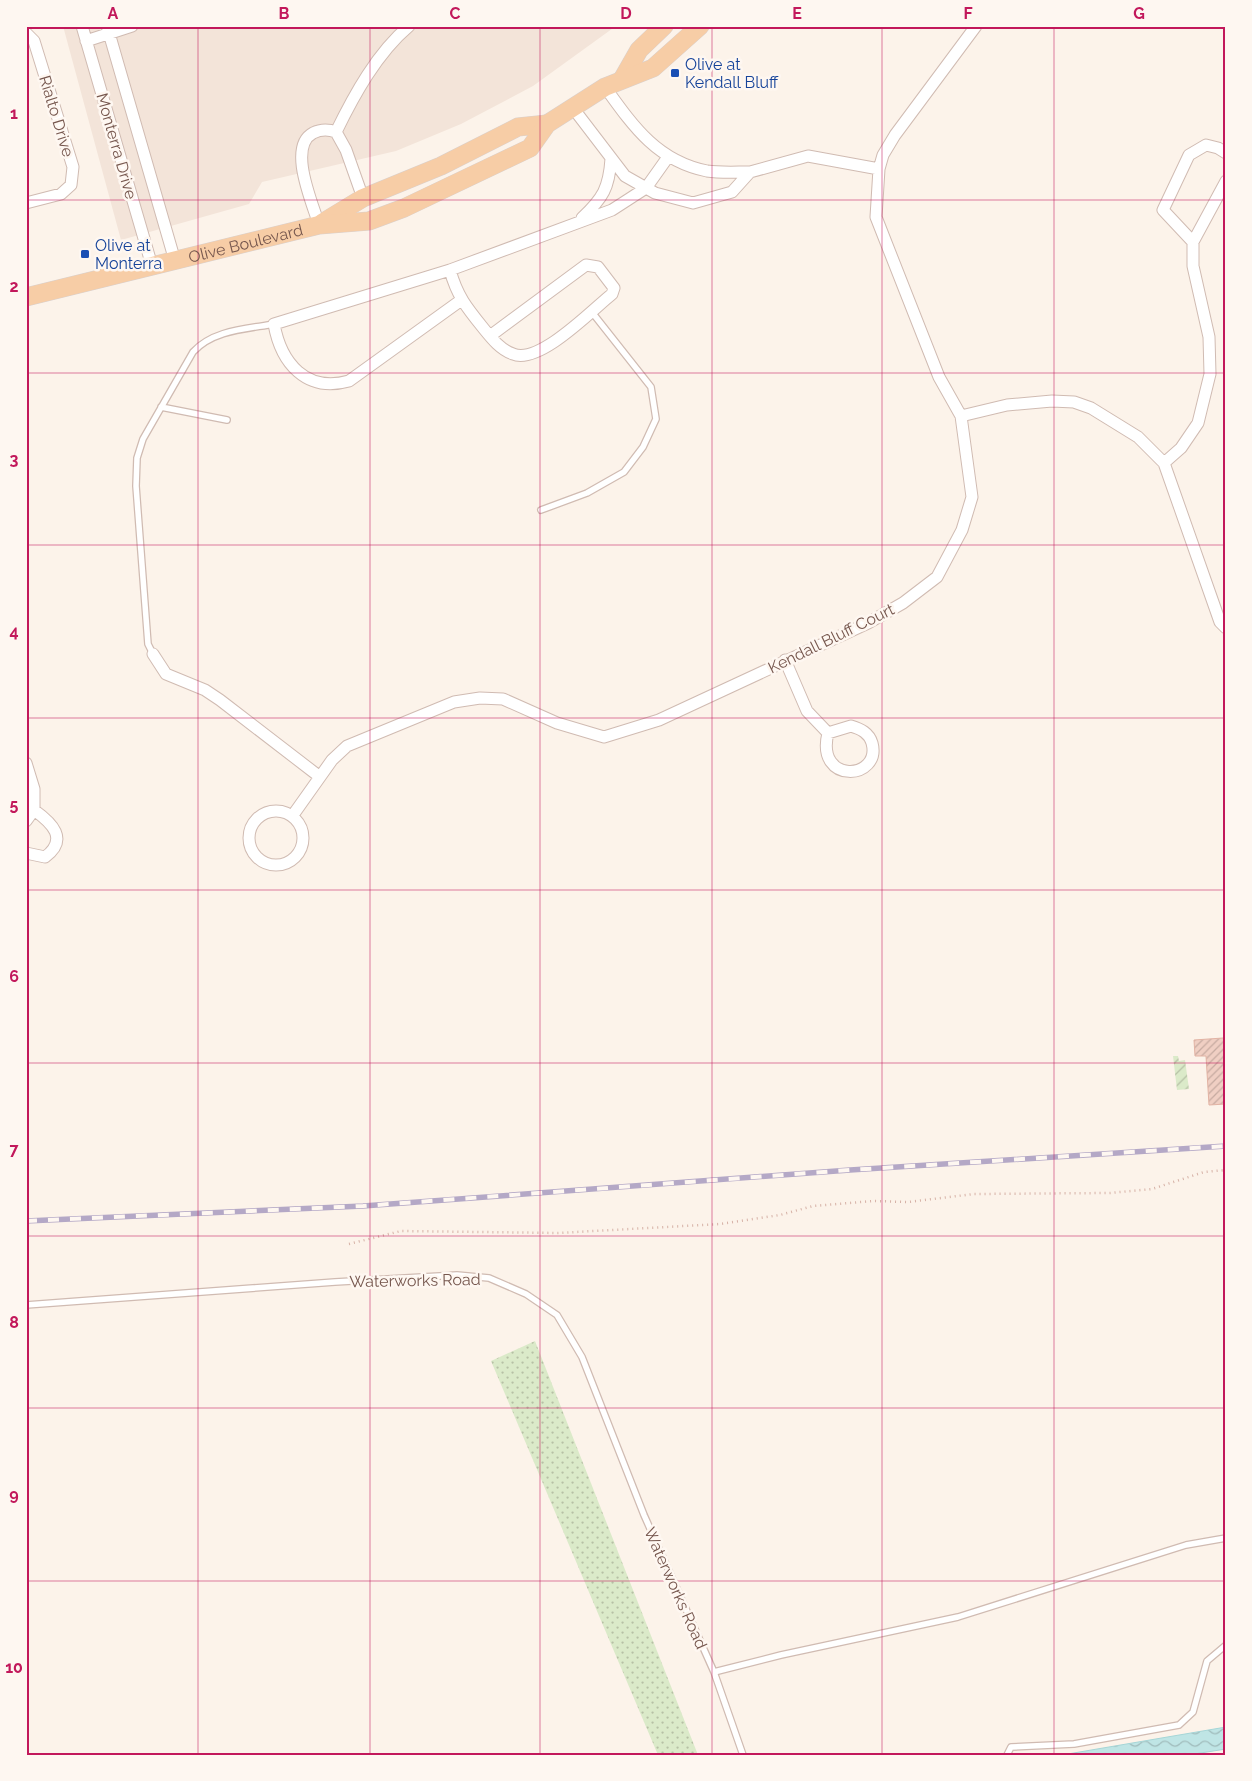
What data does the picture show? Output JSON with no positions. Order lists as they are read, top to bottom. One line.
{"streets":{"main road":["Olive Boulevard"],"street":["Rialto Drive","Monterra Drive","Kendall Bluff Court"],"lane":["Waterworks Road"]},"crossings":[["Monterra Drive","Olive Boulevard"]],"places":{"transit":["Olive at Kendall Bluff","Olive at Monterra"]},"grid":{"columns":["A","B","C","D","E","F","G"],"rows":["1","2","3","4","5","6","7","8","9","10"]}}
